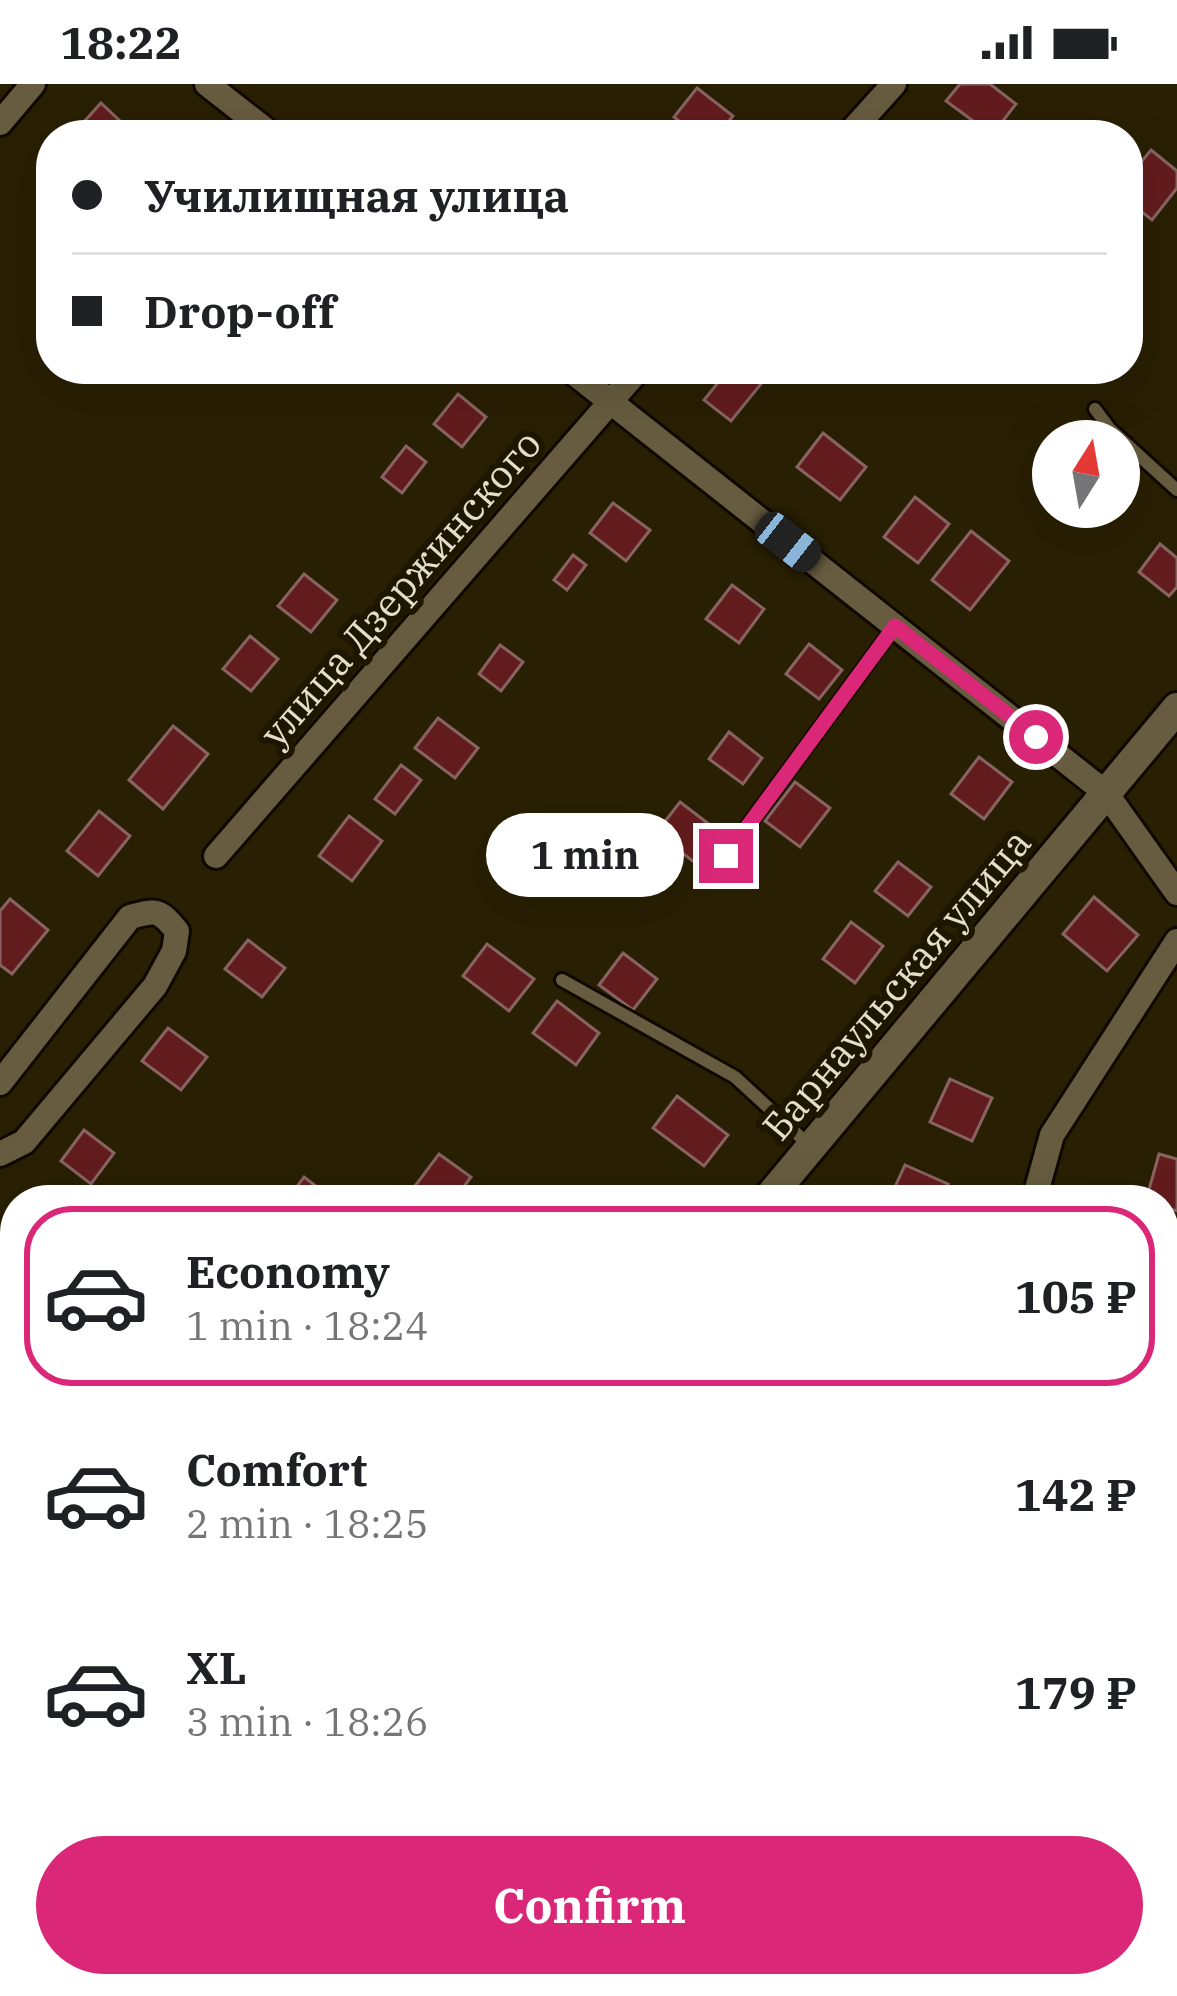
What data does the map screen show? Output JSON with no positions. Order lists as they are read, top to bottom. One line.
{"streets":{"street":["улица Дзержинского","Барнаульская улица"]},"north":"top","page":{"status":"18:22","banner":["Училищная улица","Drop-off"],"bubble":"1 min","list":[{"name":"Economy","note":"1 min · 18:24","value":"105 ₽"},{"name":"Comfort","note":"2 min · 18:25","value":"142 ₽"},{"name":"XL","note":"3 min · 18:26","value":"179 ₽"}],"buttons":"Confirm"}}
